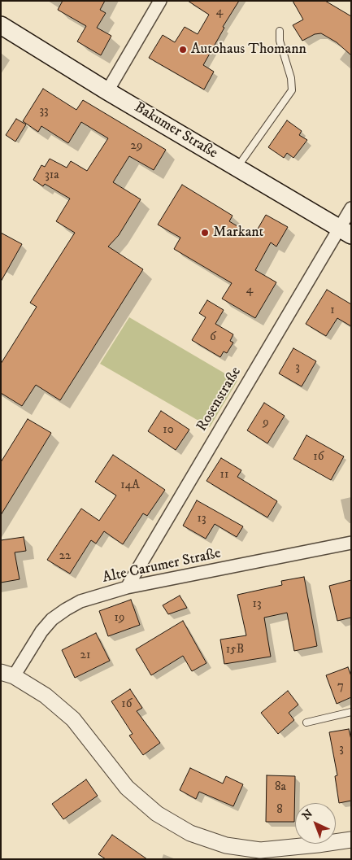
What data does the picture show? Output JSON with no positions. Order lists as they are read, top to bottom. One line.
{"streets":{"main road":["Bakumer Straße"],"street":["Rosenstraße","Alte Carumer Straße"]},"crossings":[["Bakumer Straße","Rosenstraße"],["Rosenstraße","Alte Carumer Straße"]],"places":["Autohaus Thomann","Markant"],"house_numbers":["4","33","29","31a","4","1","6","3","9","10","16","11","14A","13","22","13","19","15B","21","7","16","3","8a","8"],"north":"top left"}
